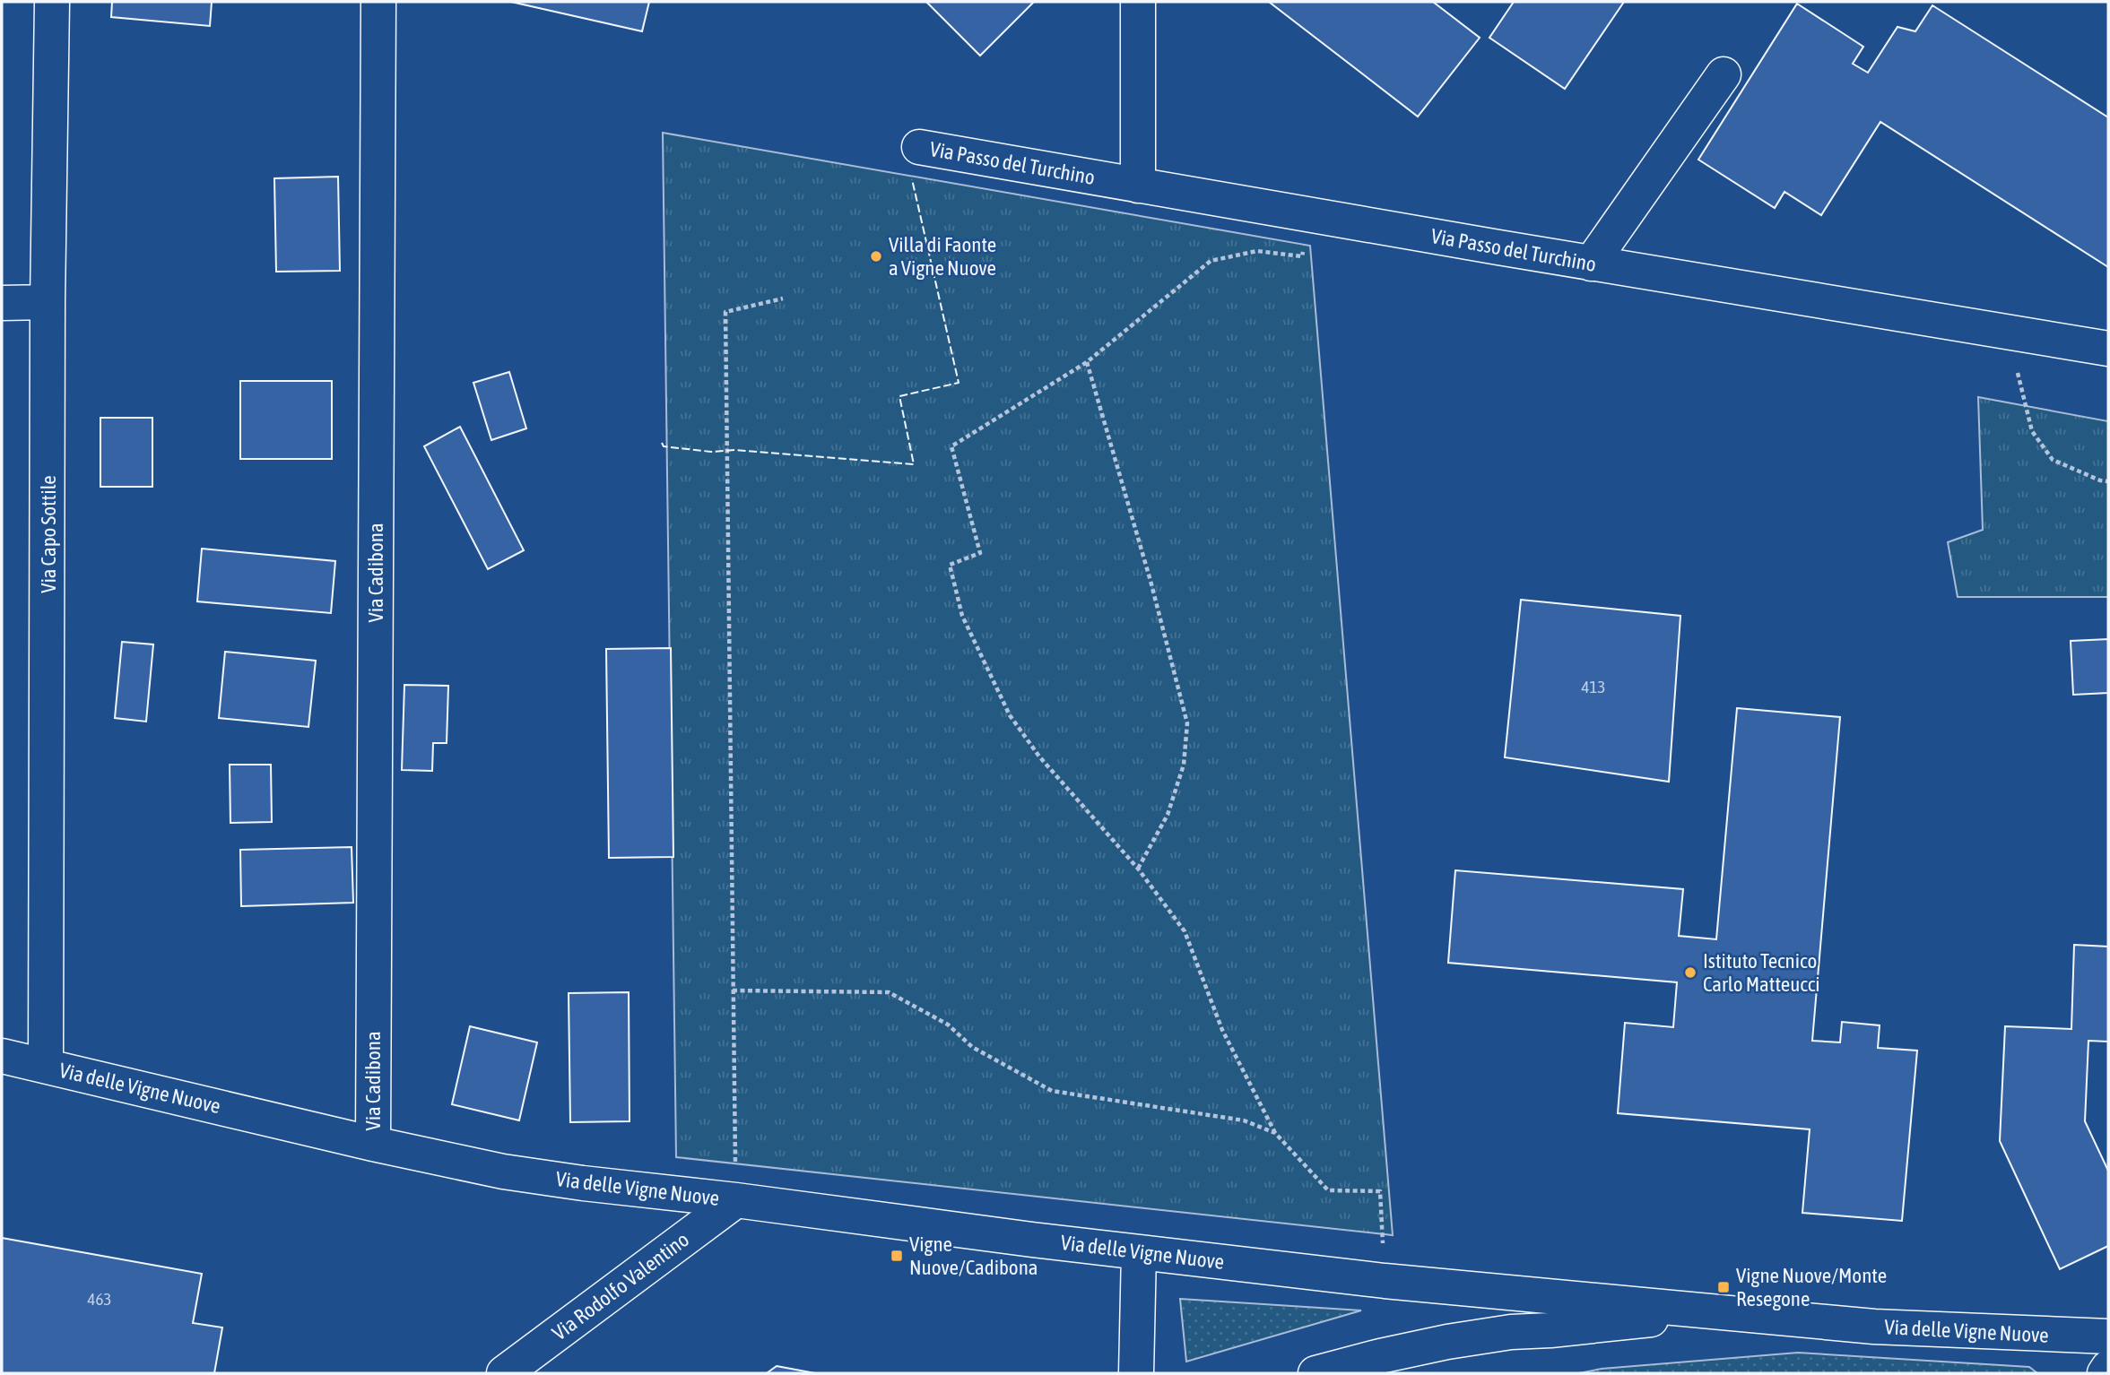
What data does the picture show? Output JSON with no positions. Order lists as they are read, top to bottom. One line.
{"streets":{"street":["Via Passo del Turchino","Via Capo Sottile","Via Cadibona","Via delle Vigne Nuove","Via Rodolfo Valentino"]},"crossings":[["Via Capo Sottile","Via delle Vigne Nuove"],["Via Cadibona","Via delle Vigne Nuove"],["Via delle Vigne Nuove","Via Rodolfo Valentino"]],"places":{"other":["Villa di Faonte a Vigne Nuove","Istituto Tecnico Carlo Matteucci"],"transit":["Vigne Nuove/Cadibona","Vigne Nuove/Monte Resegone"]},"house_numbers":["413","463"]}
